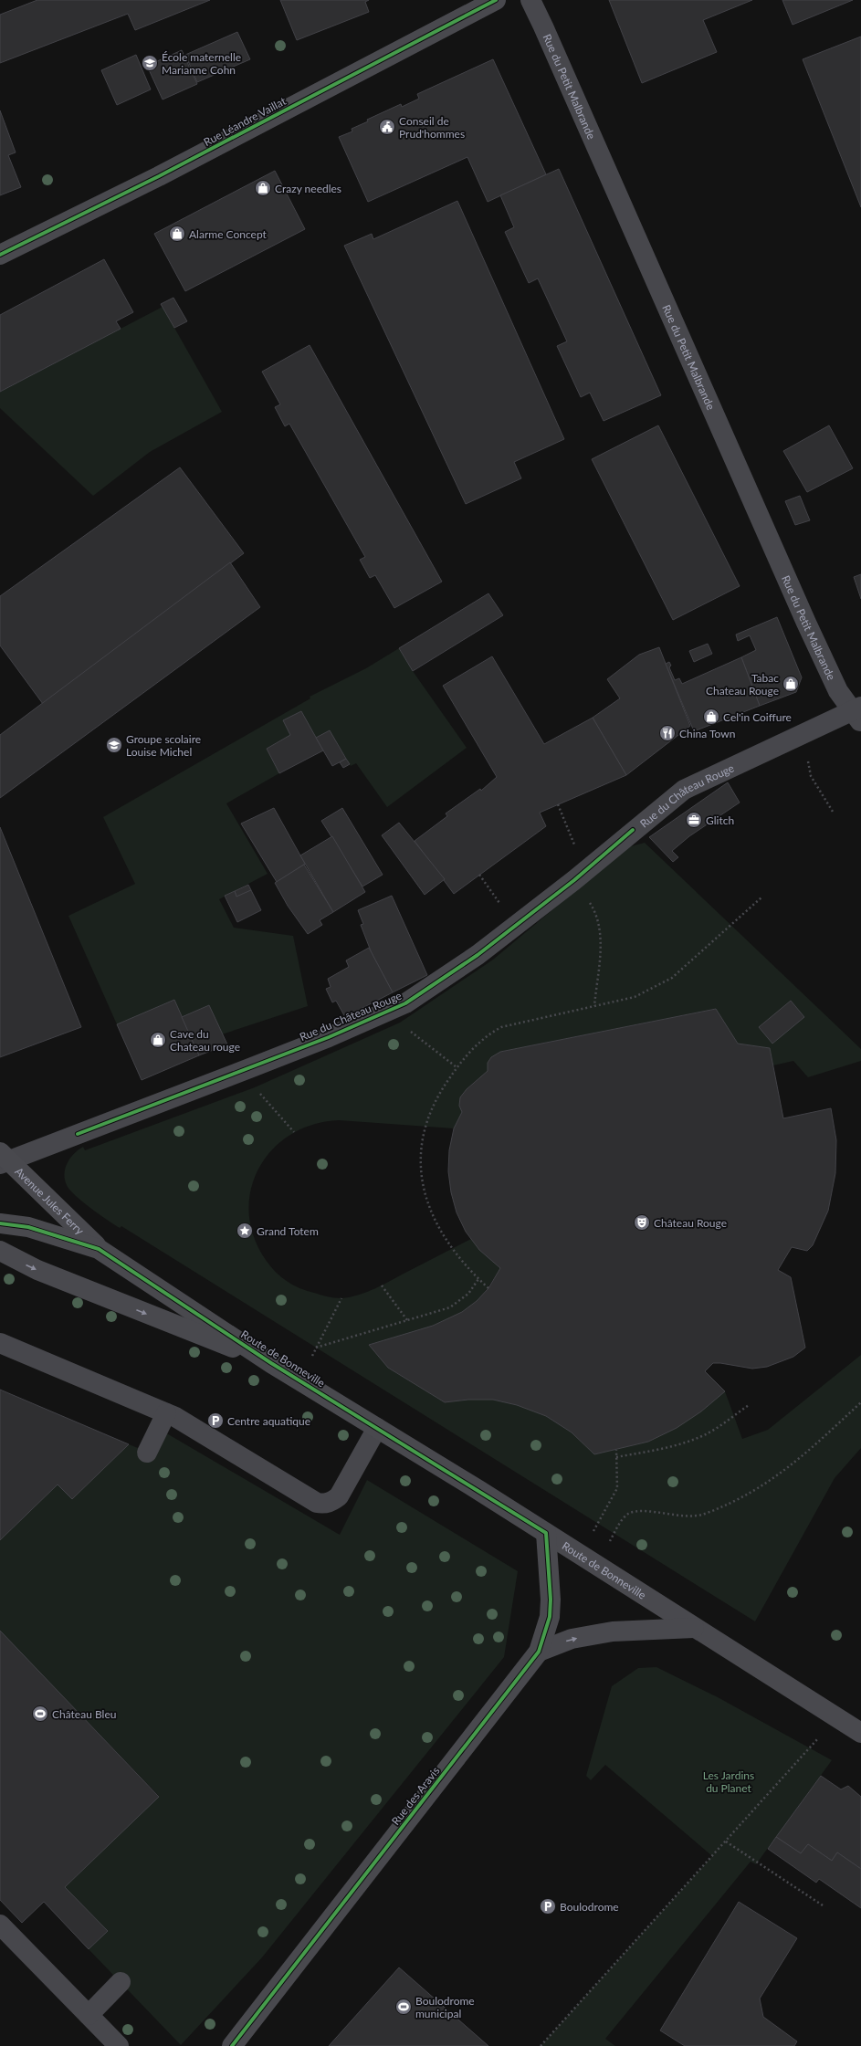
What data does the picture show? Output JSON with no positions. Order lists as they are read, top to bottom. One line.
{"streets":{"main road":["Rue Léandre Vaillat","Avenue Jules Ferry","Route de Bonneville","Rue des Aravis"],"street":["Rue du Petit Malbrande","Rue du Château Rouge"]},"crossings":[["Rue du Petit Malbrande","Rue du Château Rouge"],["Rue du Château Rouge","Avenue Jules Ferry"],["Avenue Jules Ferry","Route de Bonneville"],["Route de Bonneville","Rue des Aravis"]],"parks":["Les Jardins du Planet"],"places":{"school or university":["École maternelle Marianne Cohn","Groupe scolaire Louise Michel"],"public building":["Conseil de Prud'hommes"],"shop":["Crazy needles","Alarme Concept","Tabac Chateau Rouge","Cel'in Coiffure","Cave du Chateau rouge"],"restaurant":["China Town"],"office":["Glitch"],"theatre":["Château Rouge"],"place":["Grand Totem"],"parking":["Centre aquatique","Boulodrome"],"sports":["Château Bleu","Boulodrome municipal"]}}
